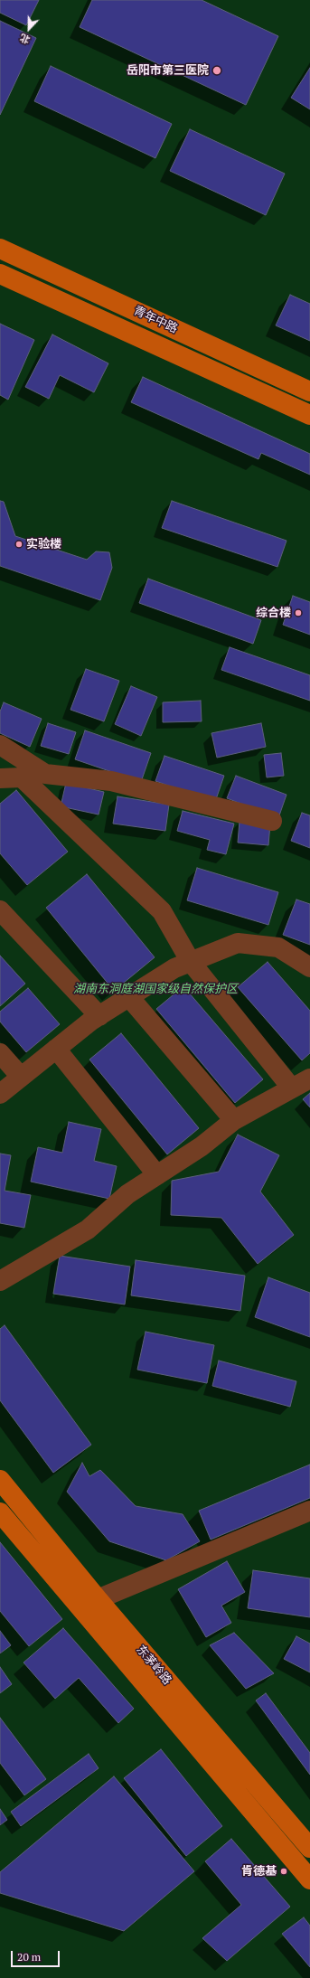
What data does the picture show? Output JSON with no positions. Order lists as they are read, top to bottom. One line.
{"streets":{"main road":["青年中路","东茅岭路"]},"parks":["湖南东洞庭湖国家级自然保护区"],"places":["岳阳市第三医院","实验楼","综合楼","肯德基"],"scale_bar":"20 m","north":"bottom"}
